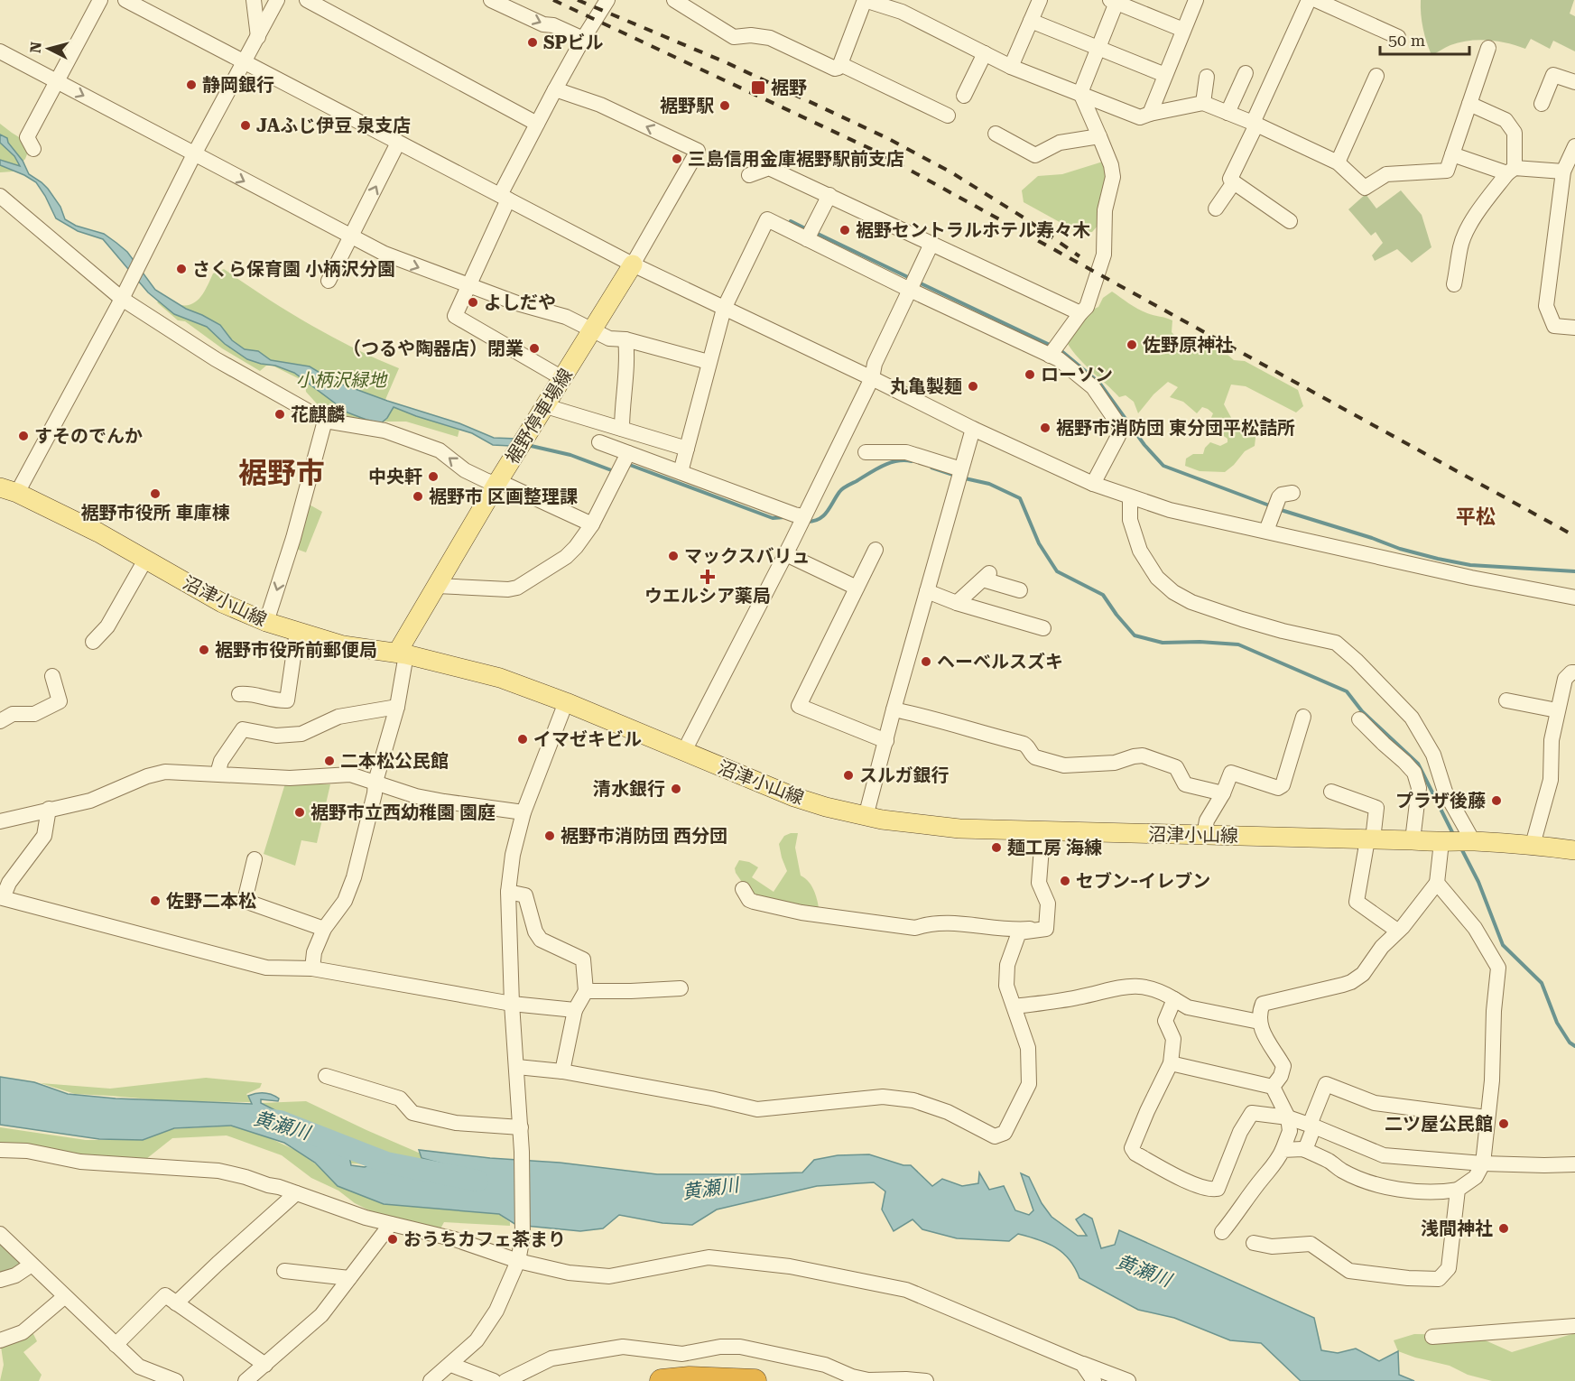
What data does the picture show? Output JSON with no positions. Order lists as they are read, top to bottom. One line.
{"streets":{"main road":["裾野停車場線","沼津小山線"]},"crossings":[["裾野停車場線","沼津小山線"]],"districts":["裾野市","平松"],"water":["黄瀬川"],"parks":["小柄沢緑地"],"places":{"other":["SPビル","静岡銀行","裾野駅","JAふじ伊豆 泉支店","三島信用金庫裾野駅前支店","裾野セントラルホテル寿々木","さくら保育園 小柄沢分園","よしだや","佐野原神社","（つるや陶器店）閉業","ローソン","丸亀製麺","花麒麟","裾野市消防団 東分団平松詰所","すそのでんか","中央軒","裾野市役所 車庫棟","裾野市 区画整理課","マックスバリュ","裾野市役所前郵便局","ヘーベルスズキ","イマゼキビル","二本松公民館","スルガ銀行","清水銀行","プラザ後藤","裾野市立西幼稚園 園庭","裾野市消防団 西分団","麺工房 海練","セブン-イレブン","佐野二本松","二ツ屋公民館","浅間神社","おうちカフェ茶まり"],"transit":["裾野"],"health":["ウエルシア薬局"]},"scale_bar":"50 m","north":"left"}
